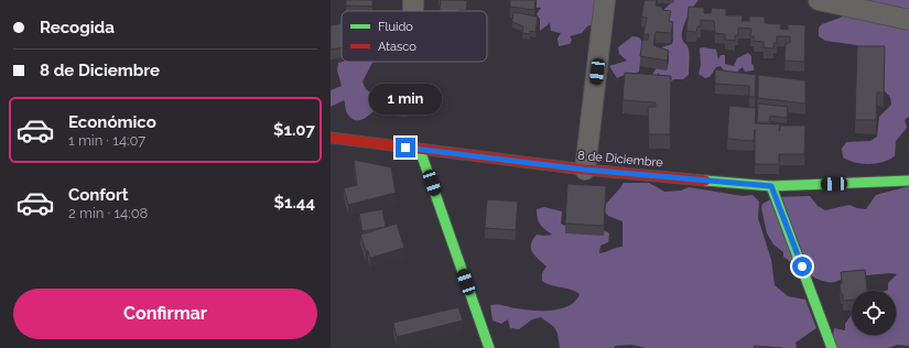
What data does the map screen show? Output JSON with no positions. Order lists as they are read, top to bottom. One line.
{"streets":{"street":["8 de Diciembre"]},"legend":["Fluido","Atasco"],"page":{"banner":["Recogida","8 de Diciembre"],"bubble":"1 min","list":[{"name":"Económico","note":"1 min · 14:07","value":"$1.07"},{"name":"Confort","note":"2 min · 14:08","value":"$1.44"}],"buttons":"Confirmar"}}
